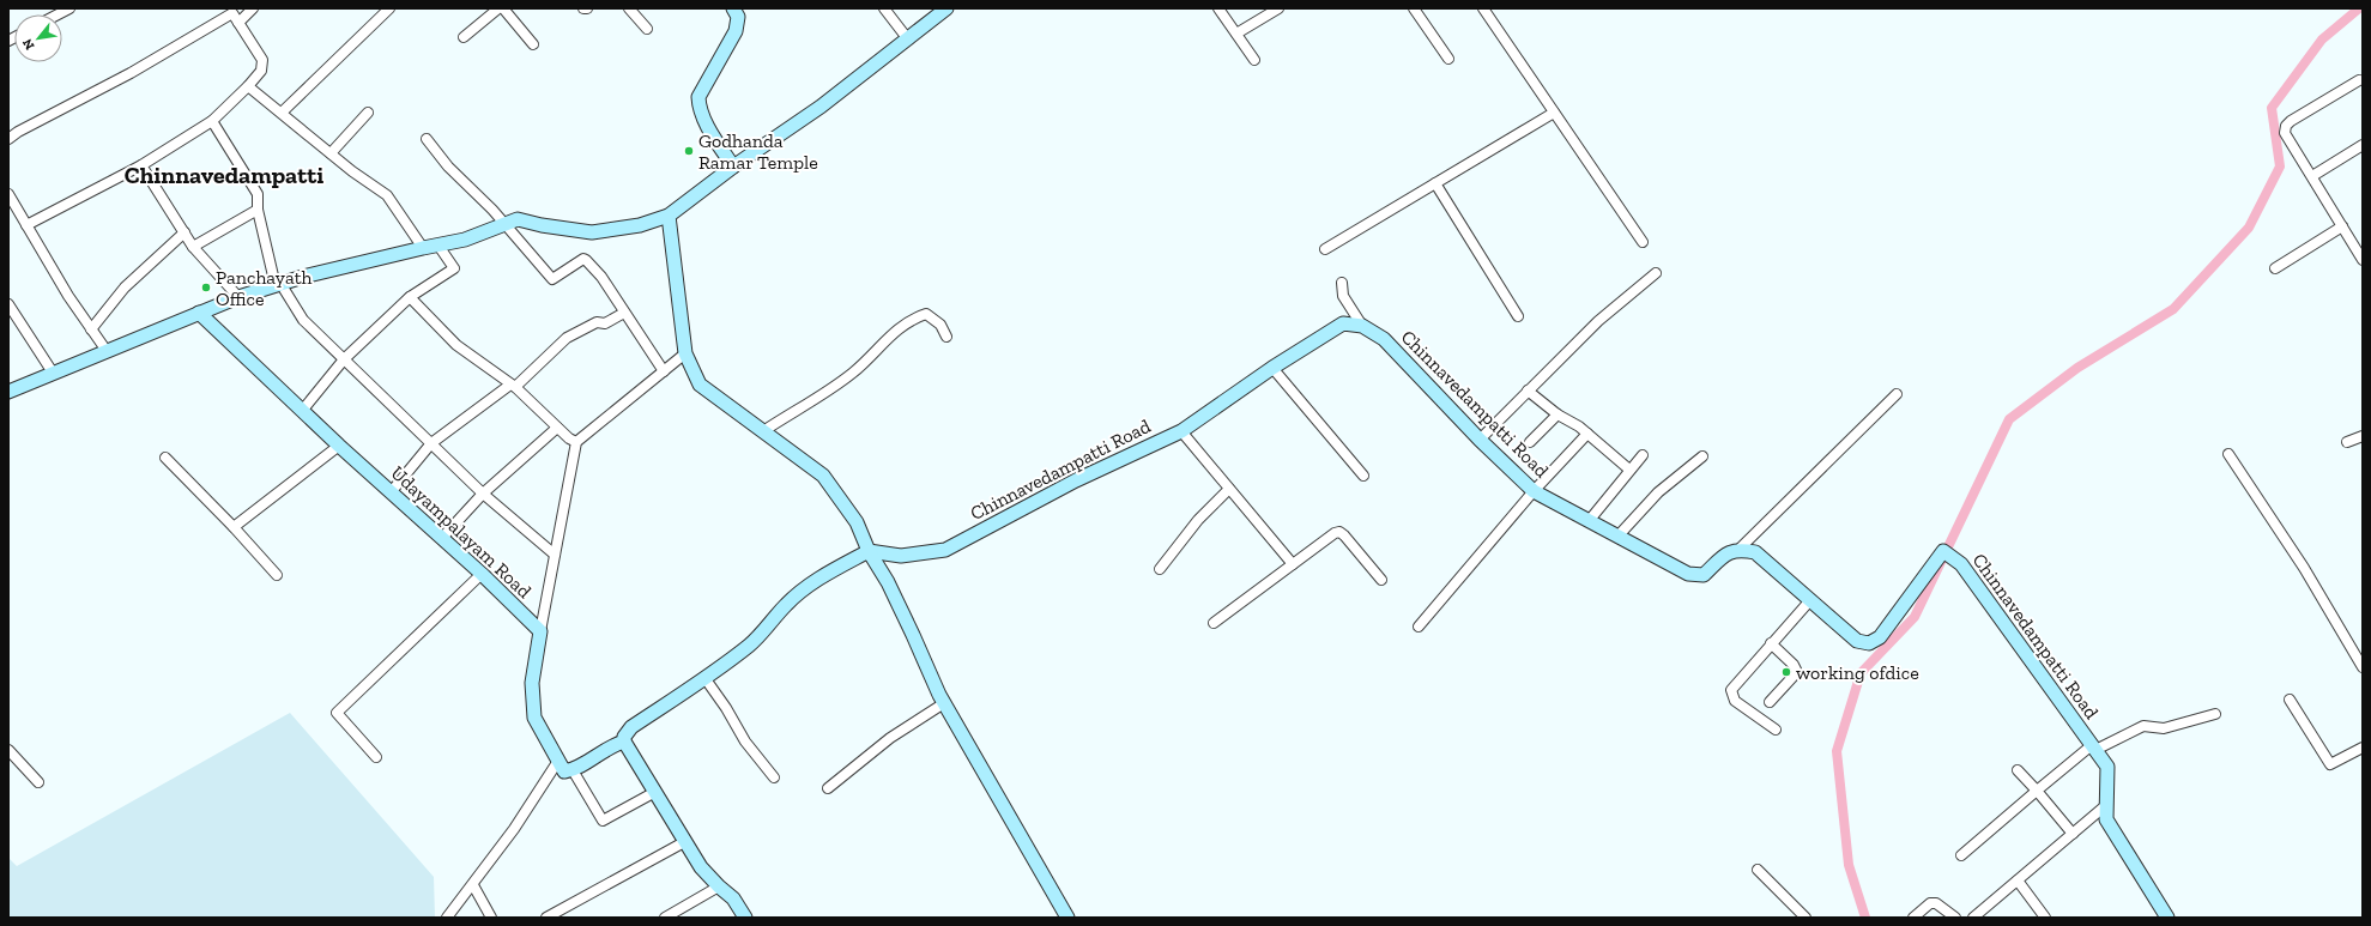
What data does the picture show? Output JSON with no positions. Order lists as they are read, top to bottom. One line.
{"streets":{"street":["Chinnavedampatti Road","Udayampalayam Road"]},"districts":["Chinnavedampatti"],"places":["Godhanda Ramar Temple","Panchayath Office","working ofdice"],"north":"bottom left"}
